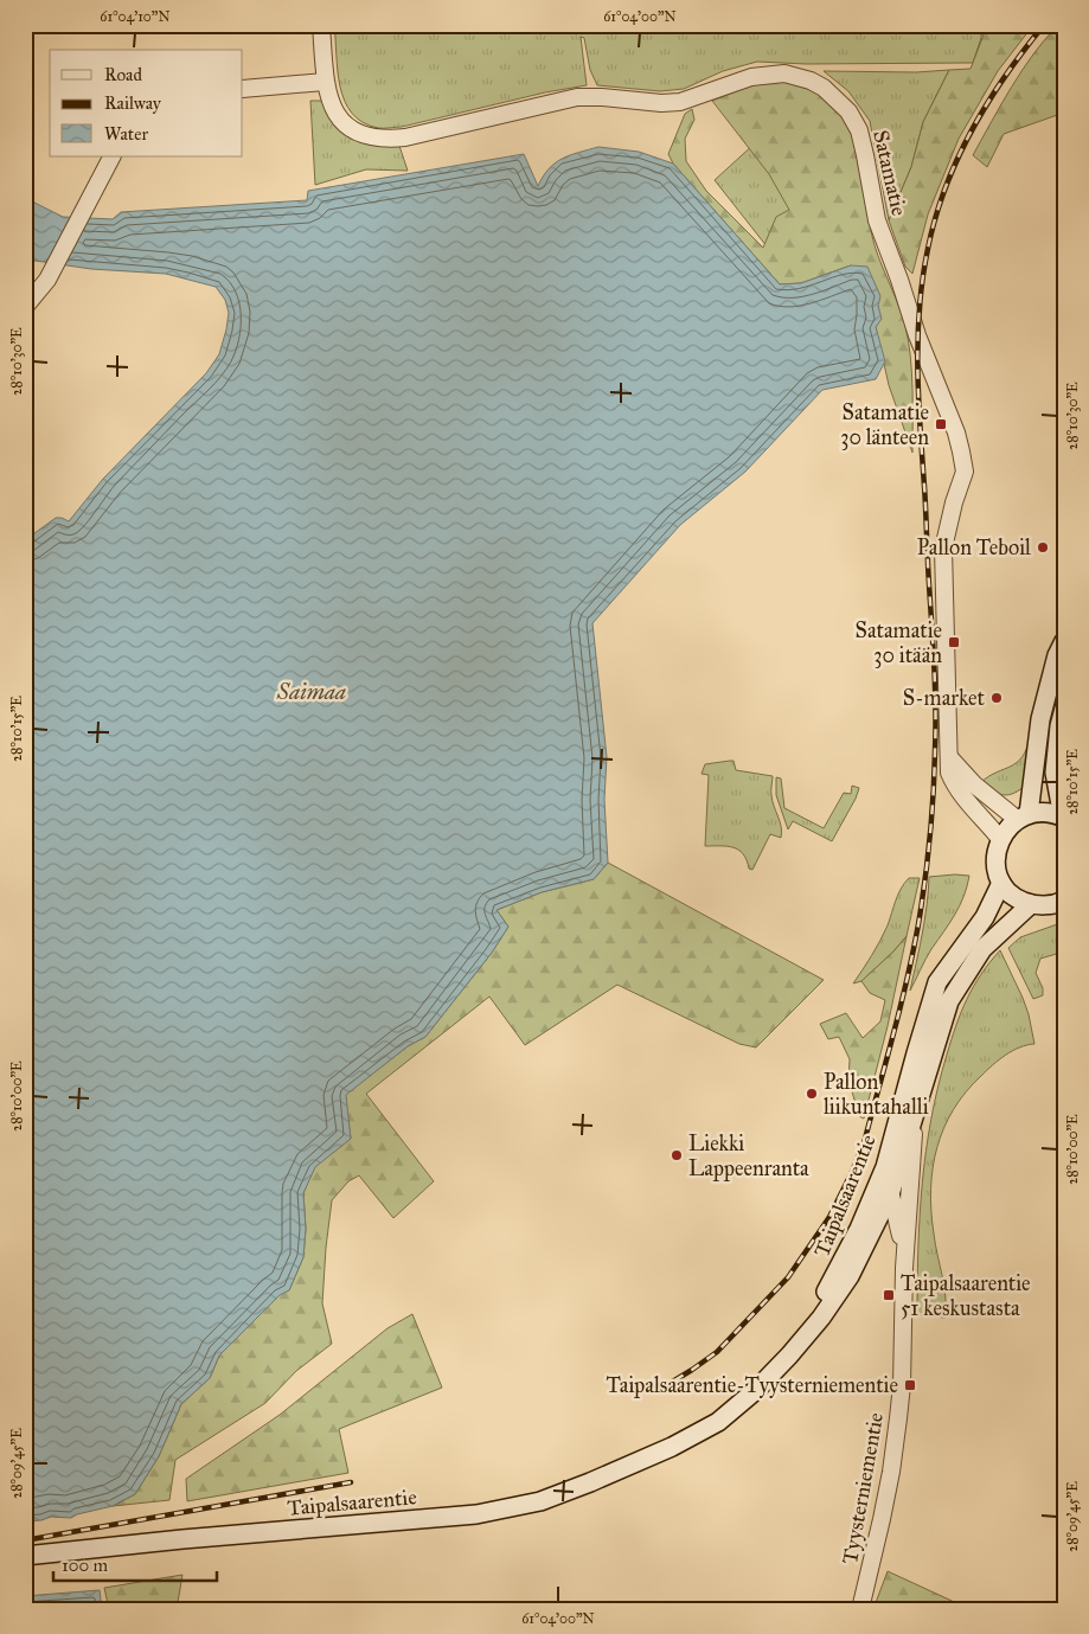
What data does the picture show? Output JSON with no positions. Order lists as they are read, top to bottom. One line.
{"streets":{"main road":["Taipalsaarentie"],"street":["Satamatie","Tyysterniementie"]},"crossings":[["Taipalsaarentie","Tyysterniementie"]],"water":["Saimaa"],"places":{"transit":["Satamatie 30 länteen","Satamatie 30 itään","Taipalsaarentie 51 keskustasta","Taipalsaarentie-Tyysterniementie"],"other":["Pallon Teboil","S-market","Pallon liikuntahalli","Liekki Lappeenranta"]},"legend":["Road","Railway","Water"],"scale_bar":"100 m","coordinates":["61°04'10\"N","61°04'00\"N","28°10'30\"E","28°10'15\"E","28°10'00\"E","28°09'45\"E"]}
